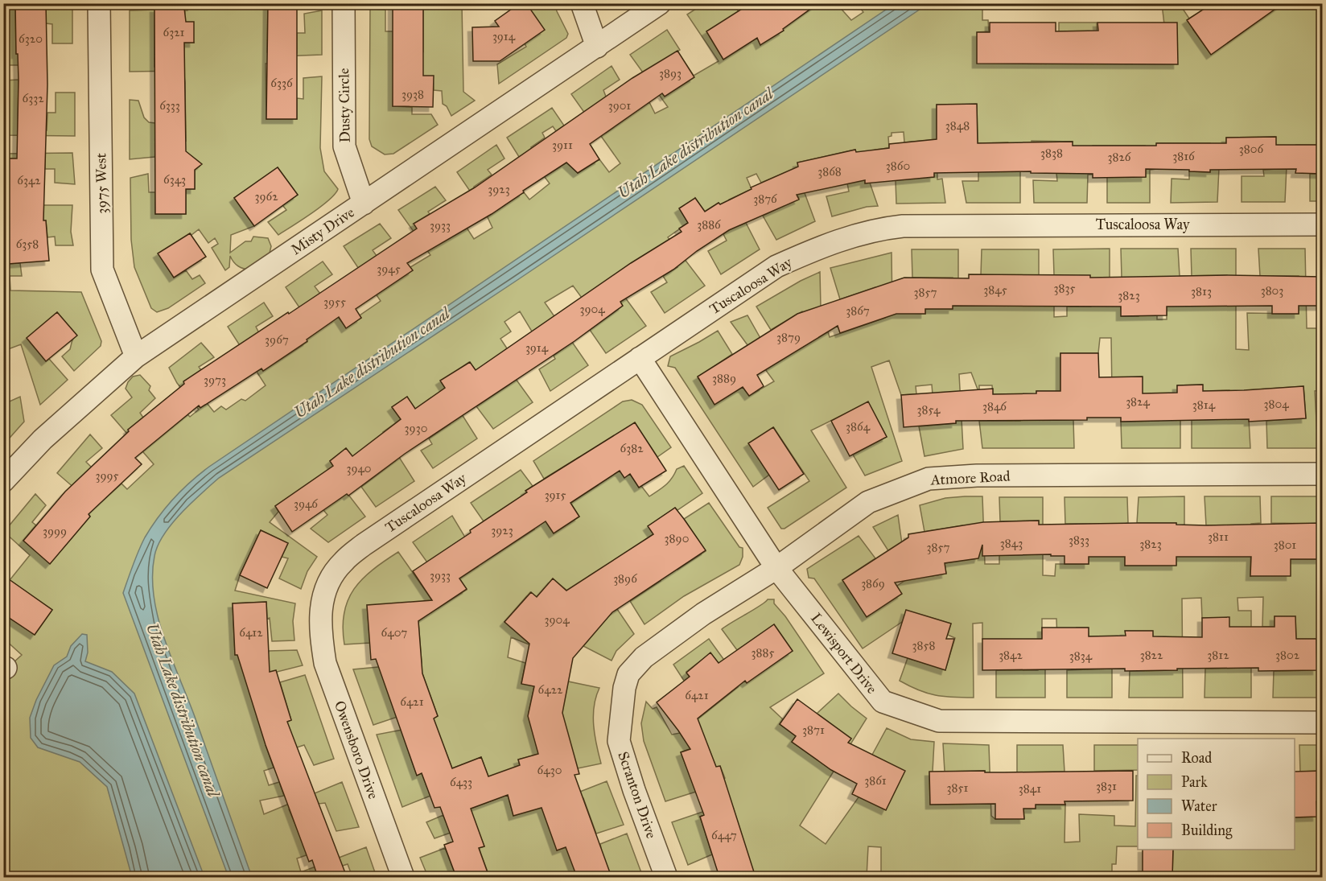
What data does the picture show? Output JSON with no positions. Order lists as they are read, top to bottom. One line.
{"streets":{"street":["Dusty Circle","3975 West","Tuscaloosa Way","Misty Drive","Atmore Road","Lewisport Drive","Owensboro Drive","Scranton Drive"]},"crossings":[["Dusty Circle","Misty Drive"],["3975 West","Misty Drive"],["Tuscaloosa Way","Lewisport Drive"],["Tuscaloosa Way","Owensboro Drive"],["Atmore Road","Lewisport Drive"],["Atmore Road","Scranton Drive"]],"water":["Utah Lake distribution canal"],"house_numbers":["6321","3914","6320","3893","6336","3938","6332","6333","3901","3848","3911","3806","3838","3816","3826","3860","3868","6343","6342","3923","3962","3876","3886","3933","6358","3945","3835","3845","3803","3813","3857","3823","3955","3904","3867","3879","3967","3914","3889","3973","3824","3804","3814","3846","3854","3864","3930","6382","3940","3995","3915","3946","3923","3999","3811","3890","3833","3843","3823","3801","3857","3933","3896","3869","3904","6412","6407","3858","3885","3842","3822","3812","3802","3834","6422","6421","6421","3871","6430","3861","6433","3831","3851","3841","6447"],"legend":["Road","Park","Water","Building"]}
